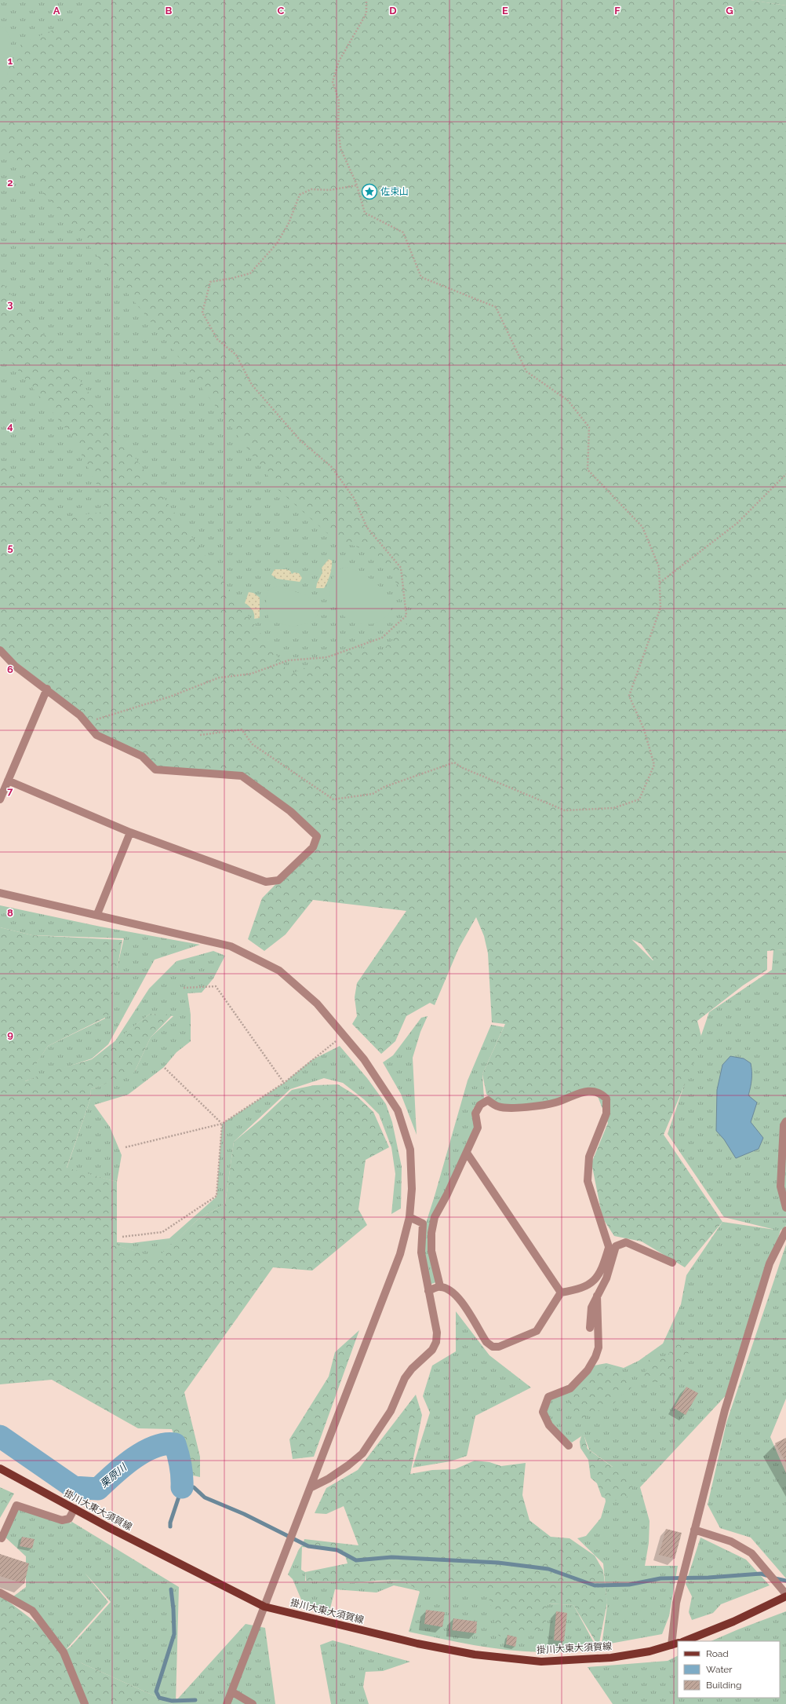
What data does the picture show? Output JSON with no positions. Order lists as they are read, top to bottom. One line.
{"streets":{"main road":["掛川大東大須賀線"]},"water":["栗原川"],"places":{"place":["佐束山"]},"legend":["Road","Water","Building"],"grid":{"columns":["A","B","C","D","E","F","G"],"rows":["1","2","3","4","5","6","7","8","9"]}}
